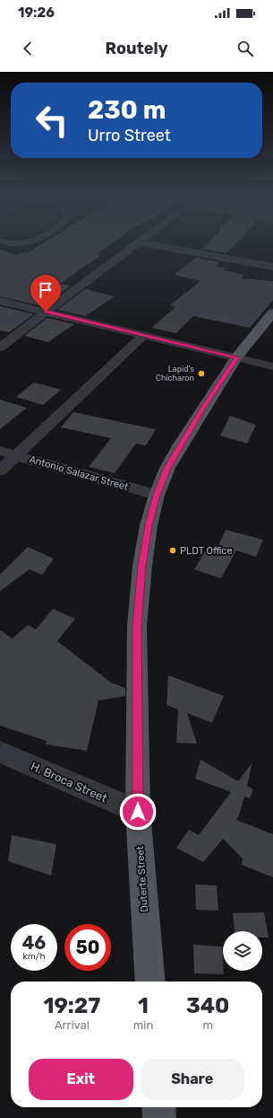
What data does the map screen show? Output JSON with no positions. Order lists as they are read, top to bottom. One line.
{"streets":{"main road":["Duterte Street"],"street":["Antonio Salazar Street","H. Broca Street"]},"crossings":[["Antonio Salazar Street","Duterte Street"],["H. Broca Street","Duterte Street"]],"places":["Lapid's Chicharon","PLDT Office"],"page":{"status":"19:26","header":"Routely","turn":["230 m","Urro Street"],"speed":"46 km/h","limit":"50","eta":["19:27","Arrival","1","min","340","m"],"buttons":["Exit","Share"]}}
